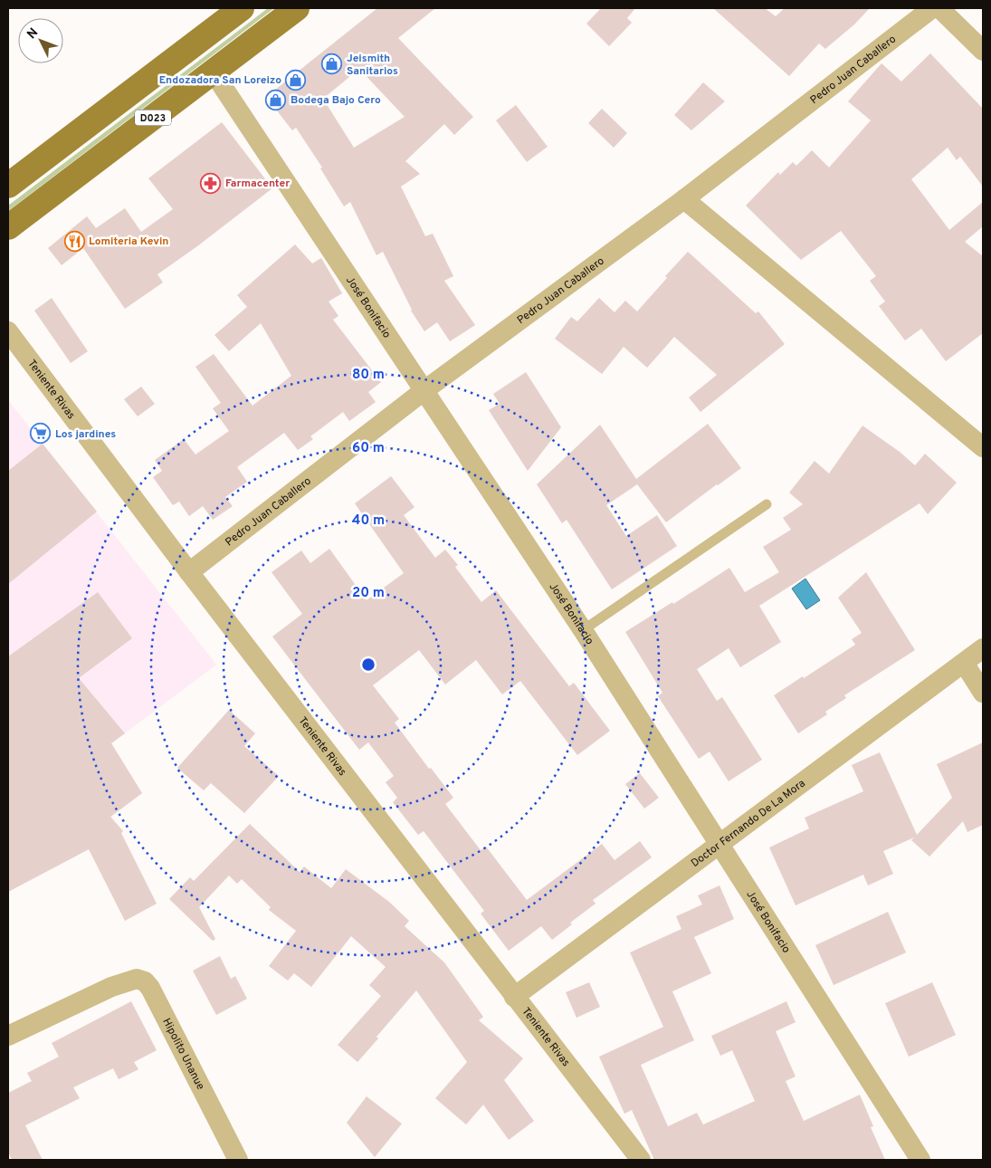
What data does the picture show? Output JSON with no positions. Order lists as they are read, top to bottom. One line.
{"streets":{"main road":["D023"],"street":["Pedro Juan Caballero","José Bonifacio","Teniente Rivas","Doctor Fernando De La Mora","Hipolito Unanue"]},"crossings":[["Pedro Juan Caballero","José Bonifacio"],["Pedro Juan Caballero","Teniente Rivas"],["D023","José Bonifacio"],["José Bonifacio","Doctor Fernando De La Mora"],["Teniente Rivas","Doctor Fernando De La Mora"]],"places":{"shop":["Jeismith Sanitarios","Endozadora San Loreizo","Bodega Bajo Cero"],"pharmacy":["Farmacenter"],"restaurant":["Lomiteria Kevin"],"supermarket":["Los jardines"]},"north":"top left","rings":["80 m","60 m","40 m","20 m"]}
